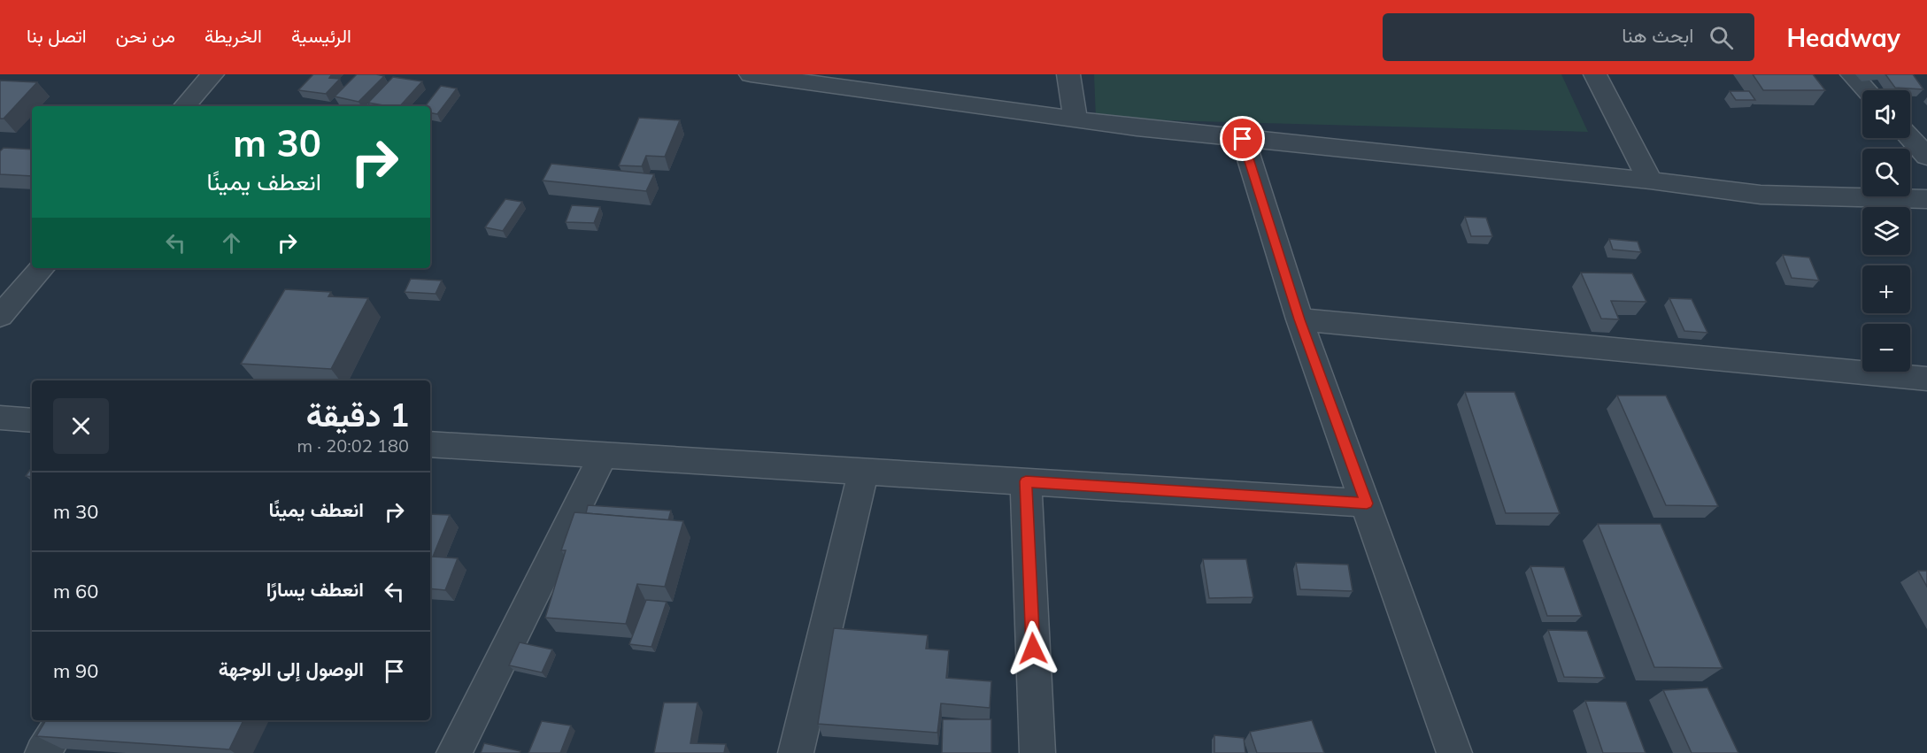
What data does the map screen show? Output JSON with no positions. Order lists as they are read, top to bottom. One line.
{"page":{"header":"Headway","search":"ابحث هنا","nav":["الرئيسية","الخريطة","من نحن","اتصل بنا"],"map_buttons":["+","−"],"turn":["30 m","انعطف يمينًا"],"heading":["1 دقيقة","180 m · 20:02"],"list":[{"name":"انعطف يمينًا","value":"30 m"},{"name":"انعطف يسارًا","value":"60 m"},{"name":"الوصول إلى الوجهة","value":"90 m"}]}}
